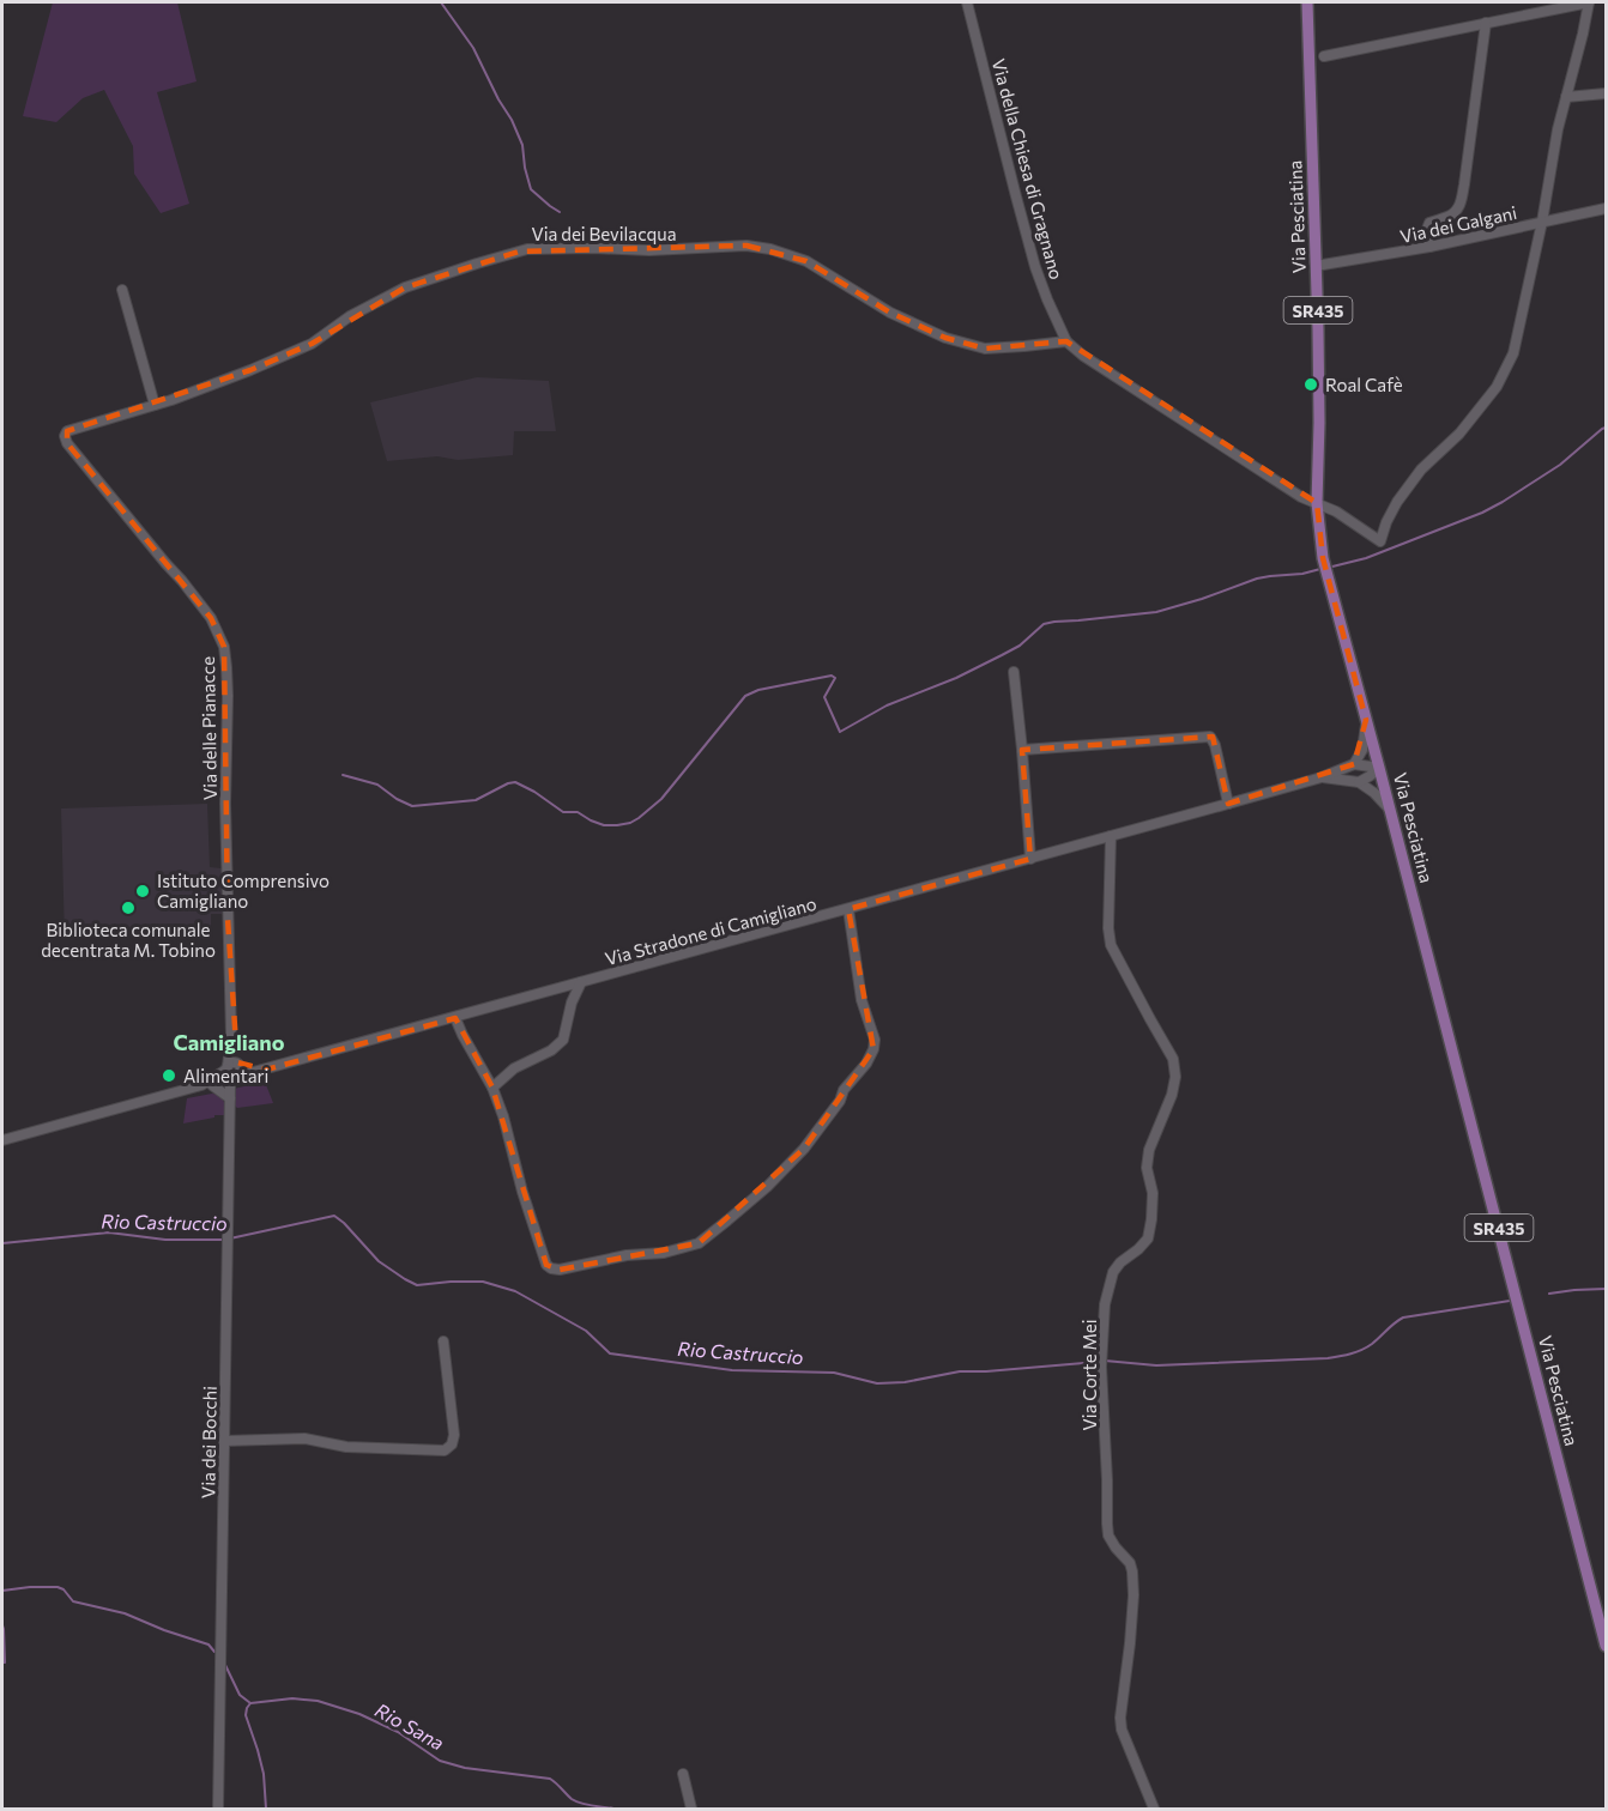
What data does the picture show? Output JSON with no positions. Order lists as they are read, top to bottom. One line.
{"streets":{"main road":["Via Pesciatina","SR435"],"street":["Via della Chiesa di Gragnano","Via dei Galgani","Via dei Bevilacqua","Via delle Pianacce","Via Stradone di Camigliano","Via Corte Mei","Via dei Bocchi"]},"crossings":[["Via della Chiesa di Gragnano","Via dei Bevilacqua"],["Via Pesciatina","Via dei Galgani"],["Via Pesciatina","Via Stradone di Camigliano"],["Via dei Bevilacqua","Via delle Pianacce"],["Via delle Pianacce","Via Stradone di Camigliano"],["Via delle Pianacce","Via dei Bocchi"],["Via Stradone di Camigliano","Via Corte Mei"],["Via Stradone di Camigliano","Via dei Bocchi"]],"districts":["Camigliano"],"water":["Rio Castruccio","Rio Sana"],"places":["Roal Cafè","Istituto Comprensivo Camigliano","Biblioteca comunale decentrata M. Tobino","Alimentari"]}
